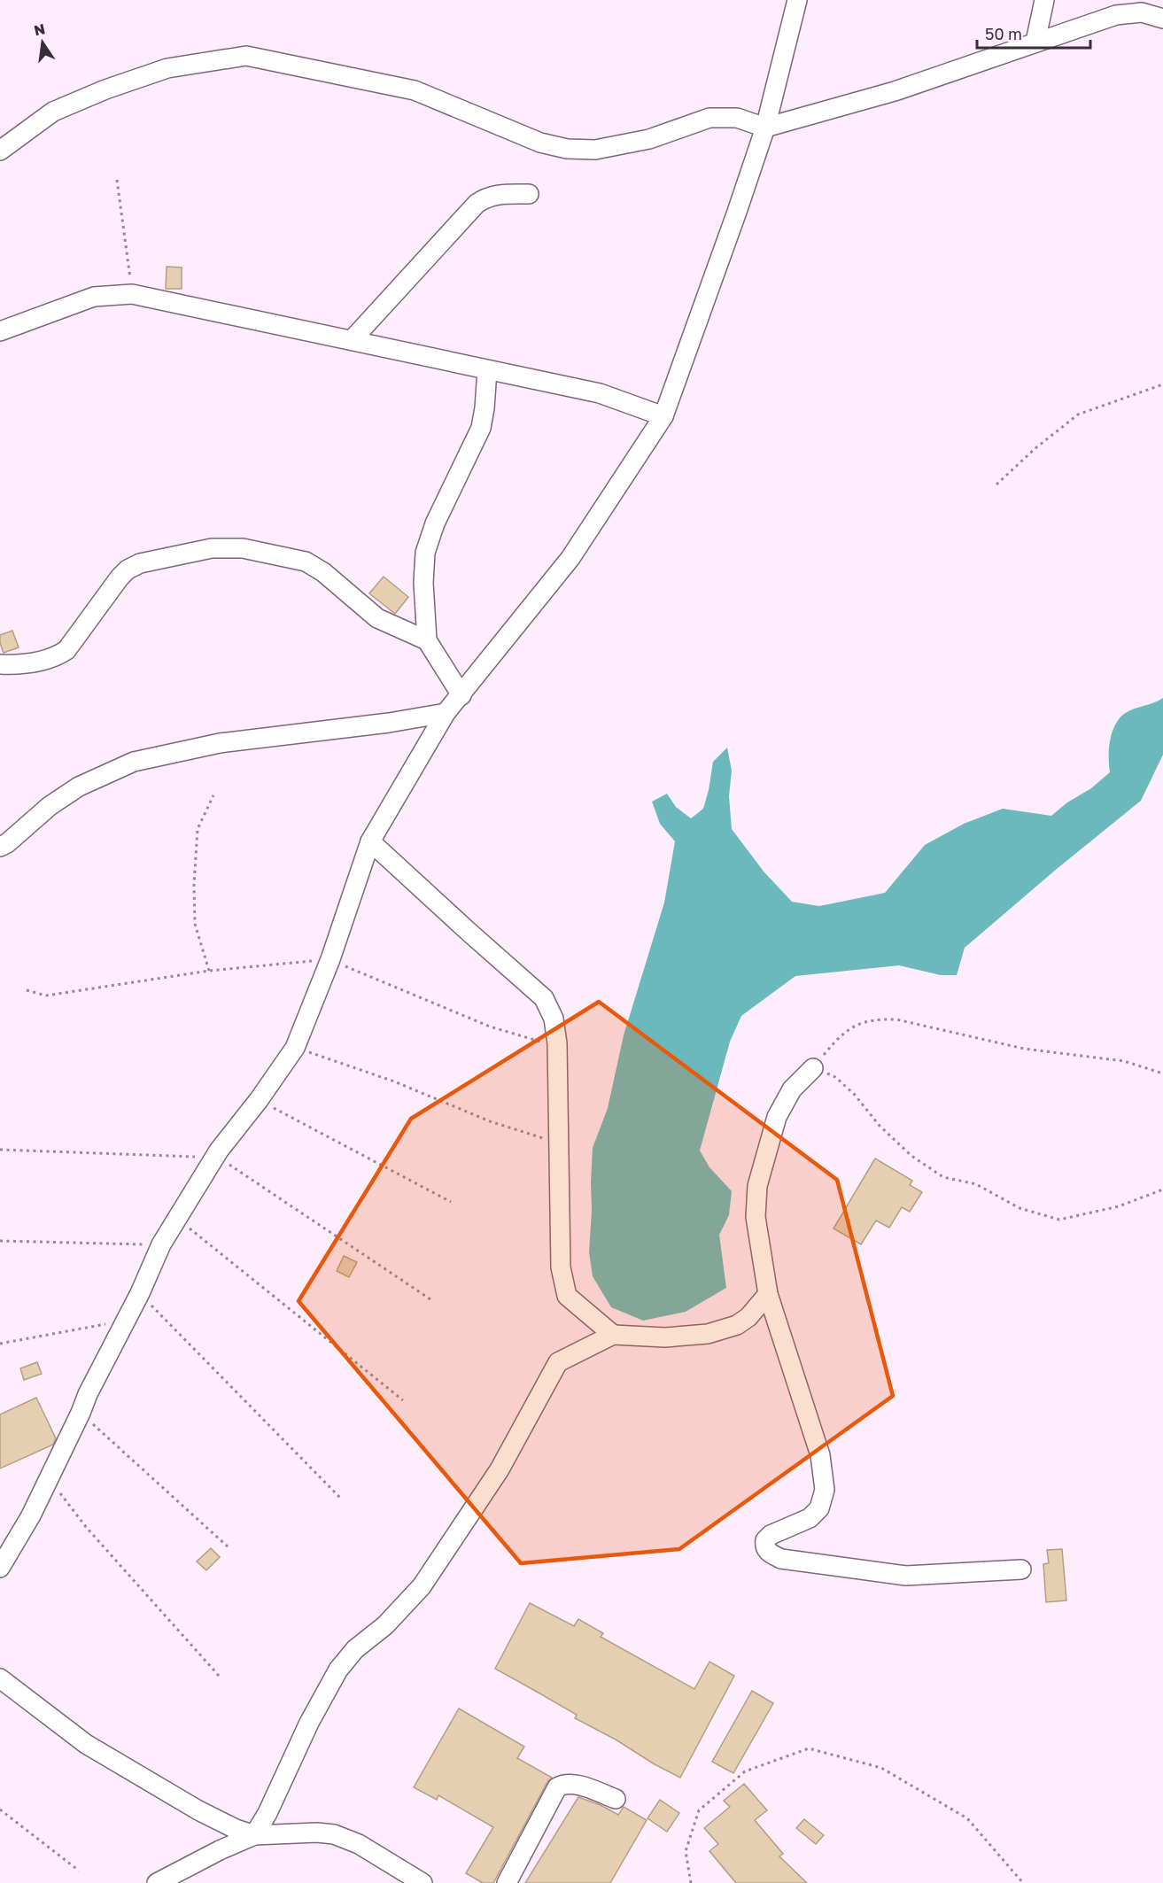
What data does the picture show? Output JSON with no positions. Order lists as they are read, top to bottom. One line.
{"scale_bar":"50 m","north":"top"}
